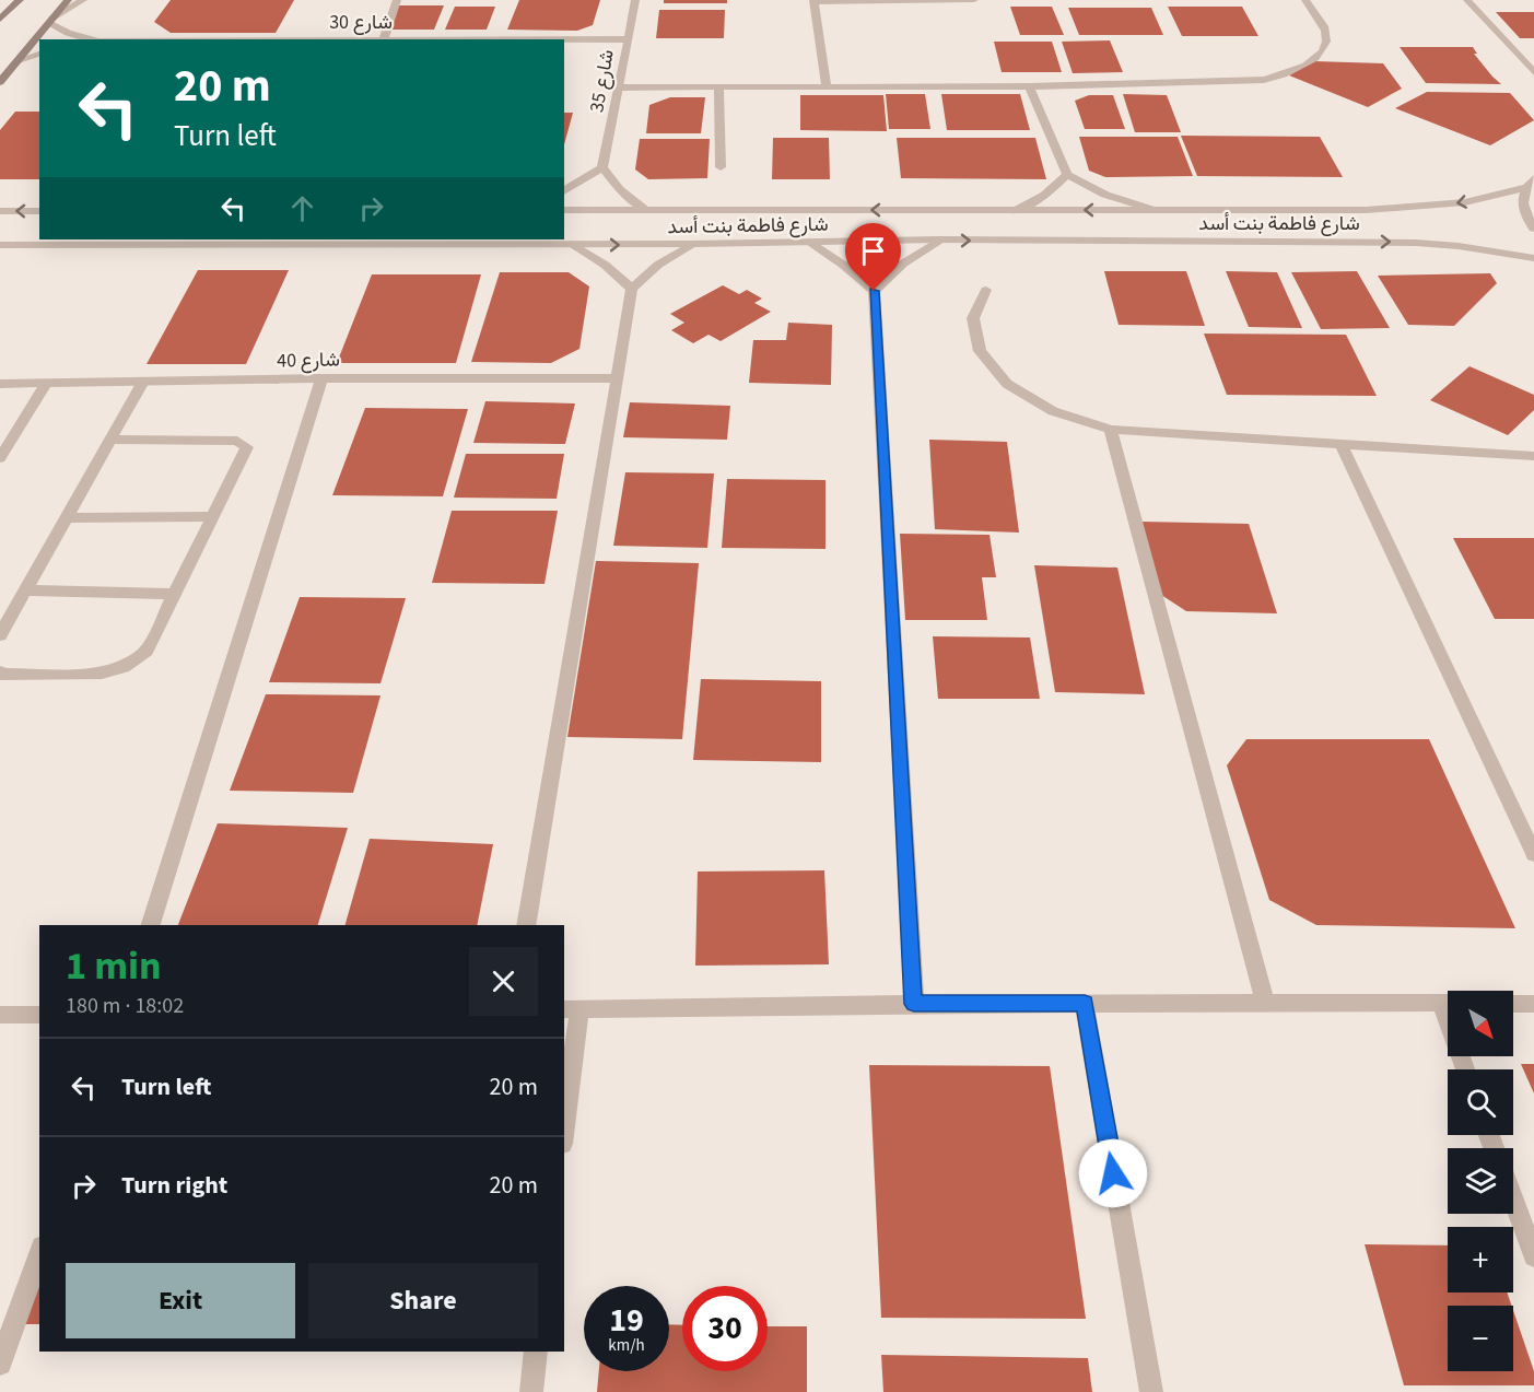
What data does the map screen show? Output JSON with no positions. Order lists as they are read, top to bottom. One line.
{"streets":{"street":["شارع 30","شارع 35","شارع فاطمة بنت أسد","شارع 40"]},"crossings":[["شارع 30","شارع 35"]],"north":"bottom right","page":{"turn":["20 m","Turn left"],"heading":["1 min","180 m · 18:02"],"map_buttons":["+","−"],"list":[{"name":"Turn left","value":"20 m"},{"name":"Turn right","value":"20 m"}],"buttons":["Exit","Share"],"speed":"19 km/h","limit":"30"}}
